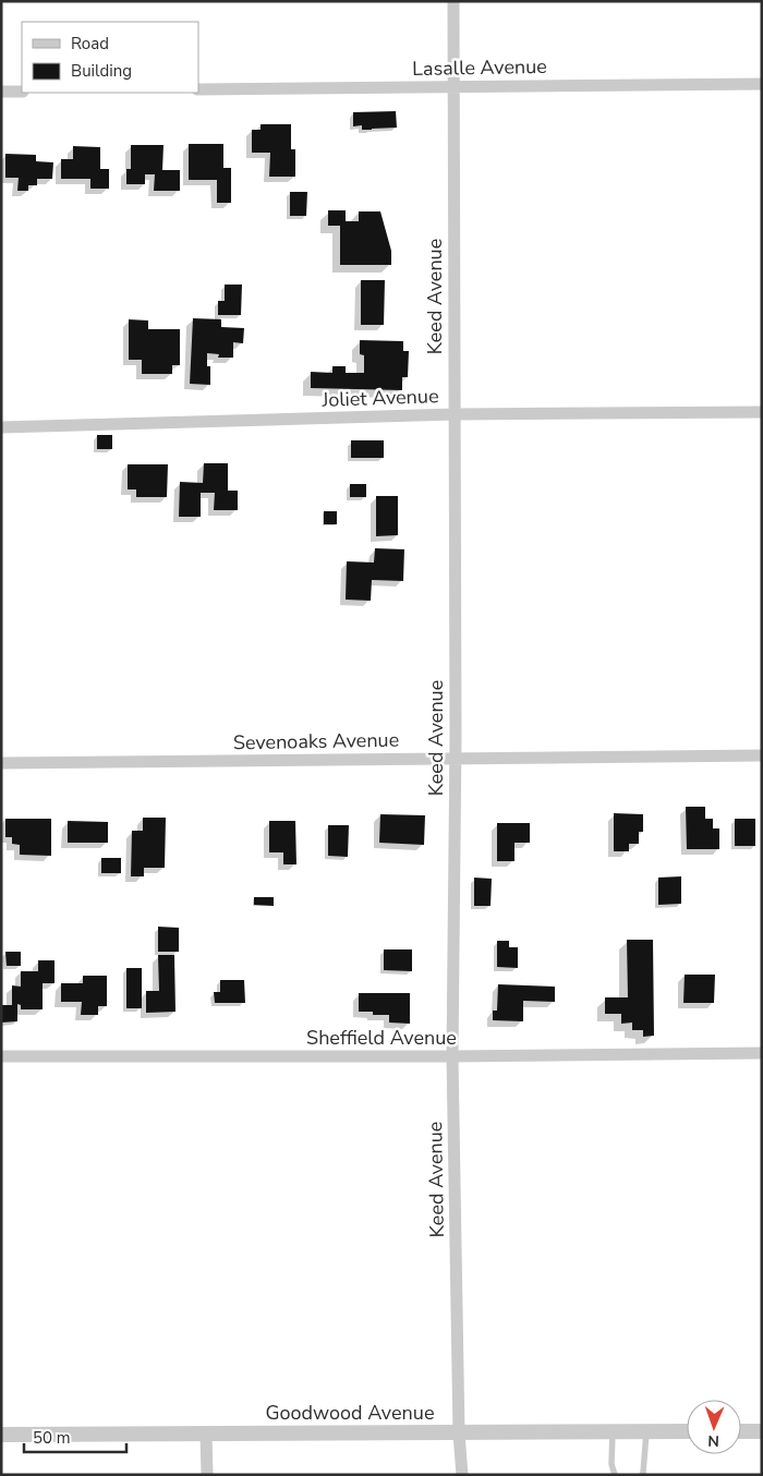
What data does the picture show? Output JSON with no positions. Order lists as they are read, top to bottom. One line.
{"streets":{"street":["Lasalle Avenue","Keed Avenue","Joliet Avenue","Sevenoaks Avenue","Sheffield Avenue","Goodwood Avenue"]},"crossings":[["Lasalle Avenue","Keed Avenue"],["Keed Avenue","Joliet Avenue"],["Keed Avenue","Sevenoaks Avenue"],["Keed Avenue","Sheffield Avenue"],["Keed Avenue","Goodwood Avenue"]],"legend":["Road","Building"],"scale_bar":"50 m","north":"bottom"}
